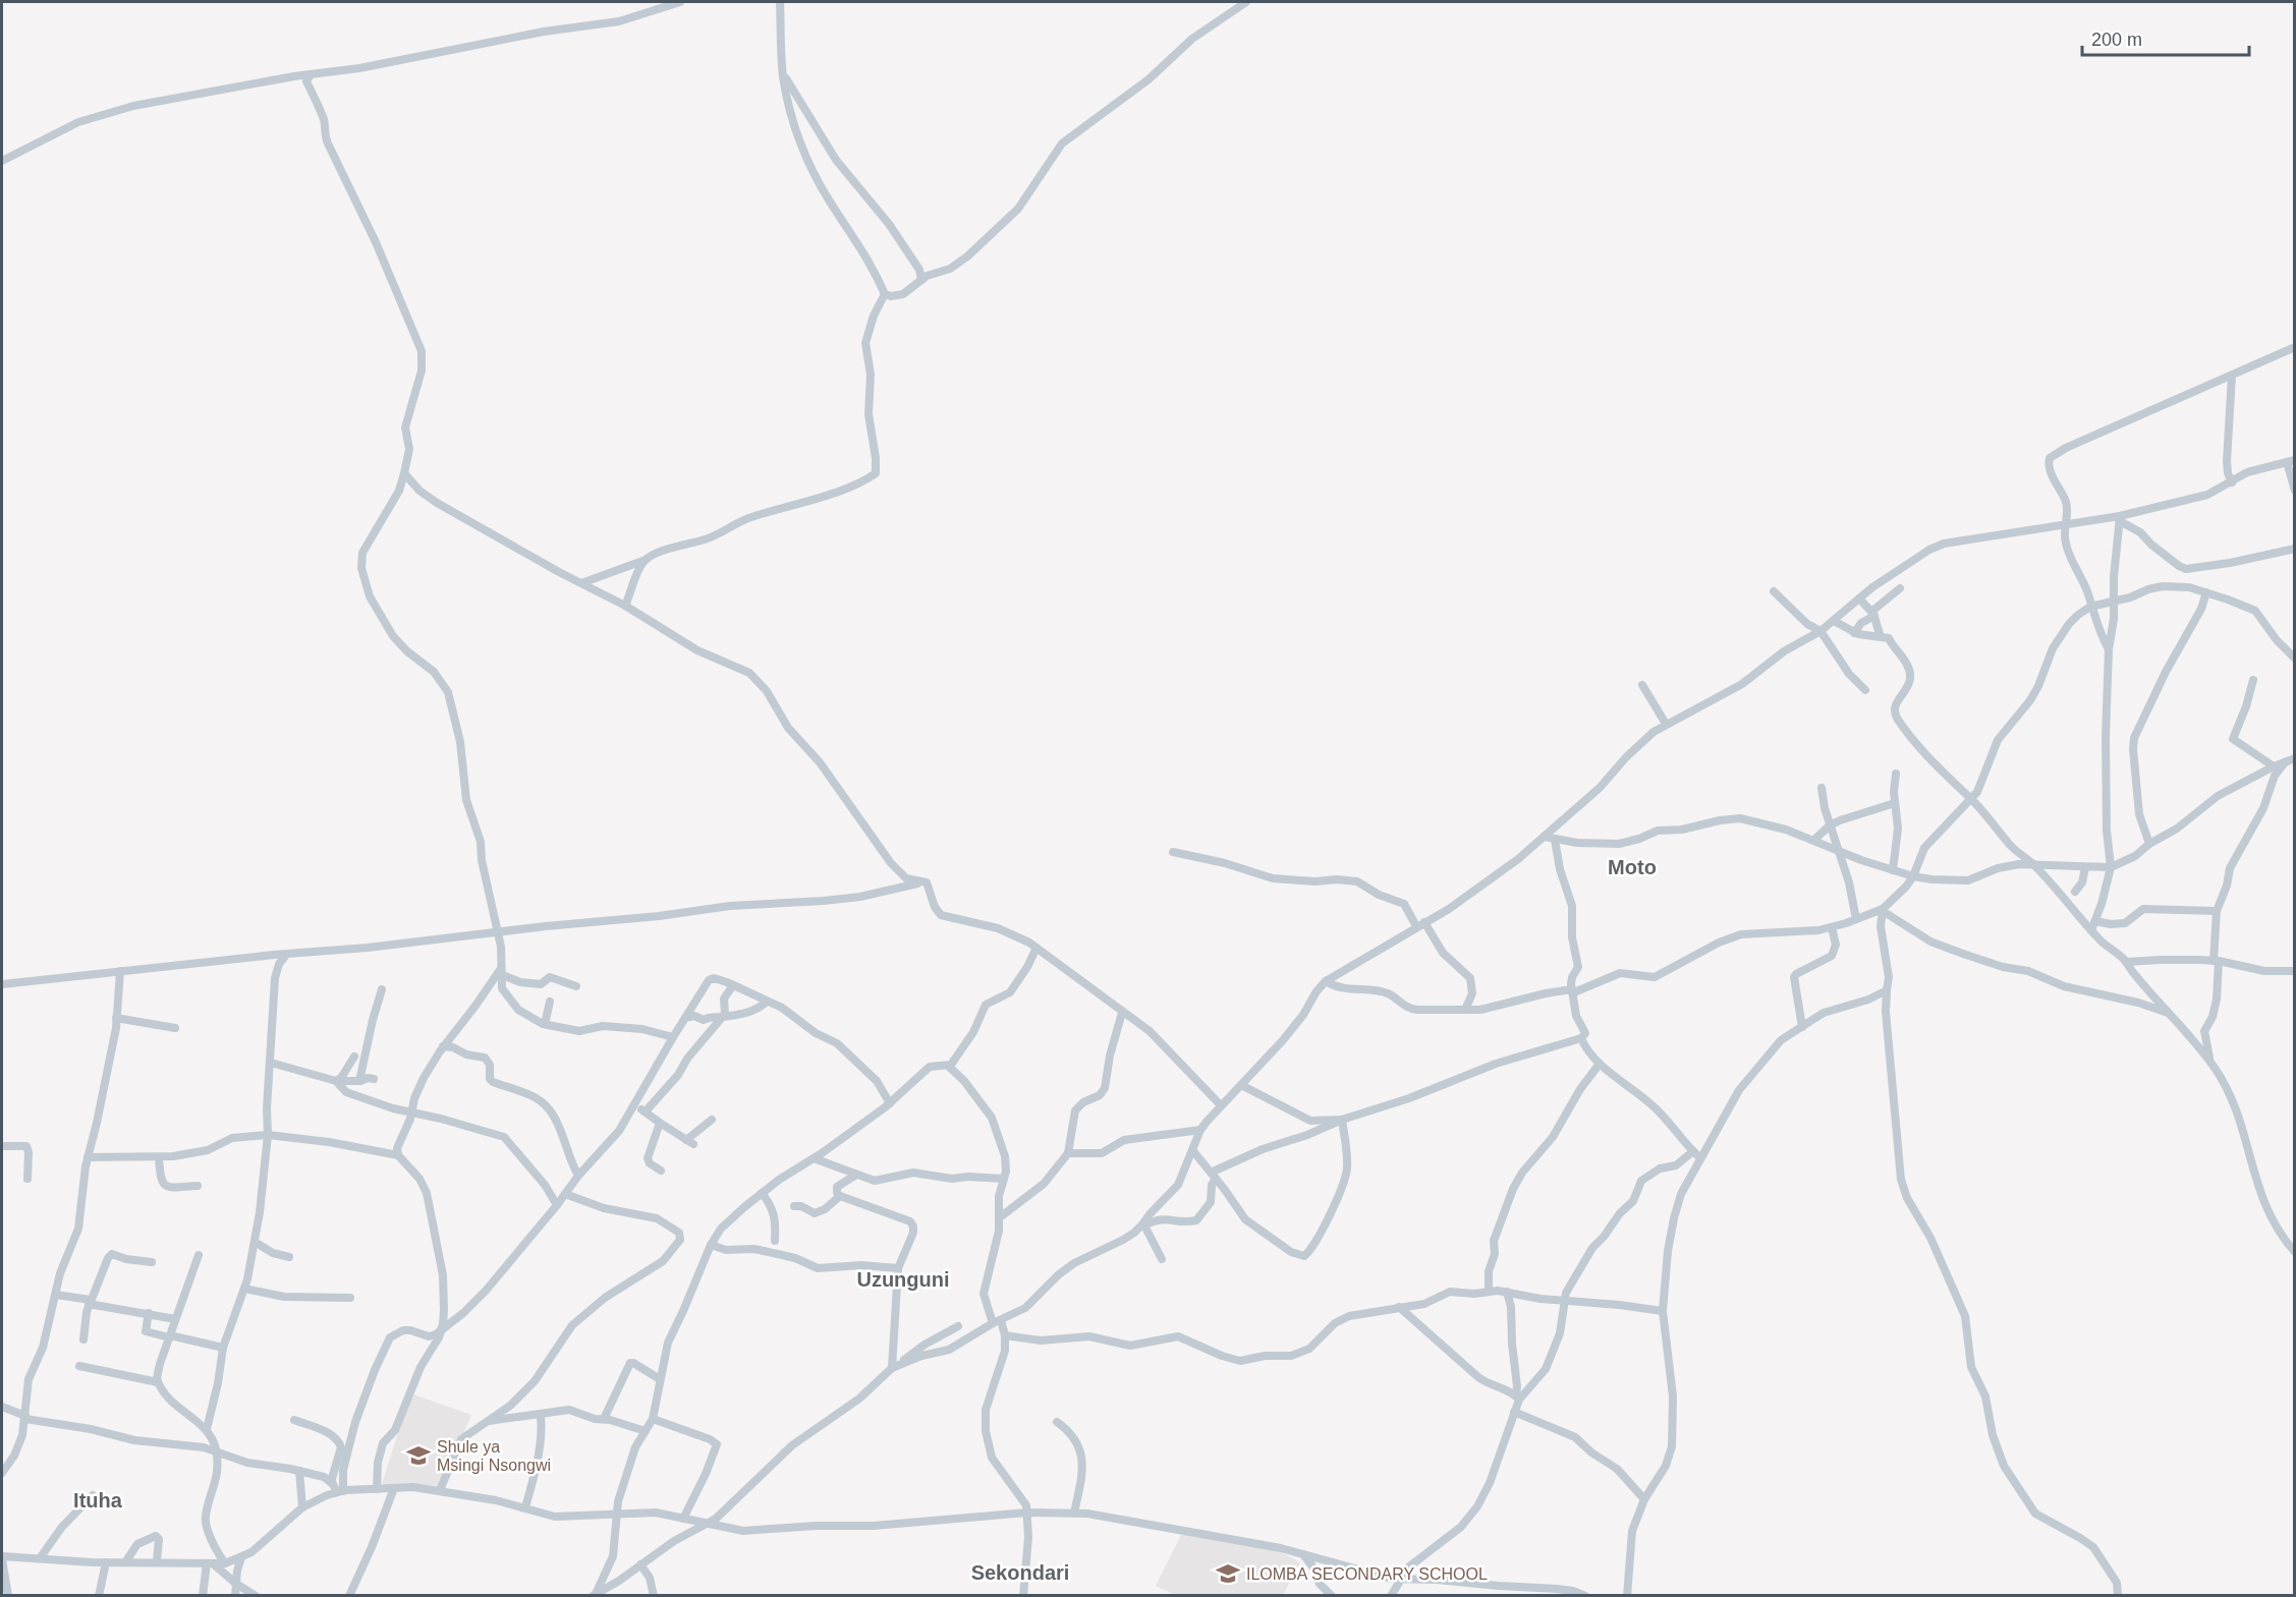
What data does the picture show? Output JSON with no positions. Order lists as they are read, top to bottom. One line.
{"districts":["Moto","Uzunguni","Ituha","Sekondari"],"places":{"school or university":["Shule ya Msingi Nsongwi","ILOMBA SECONDARY SCHOOL"]},"scale_bar":"200 m"}
